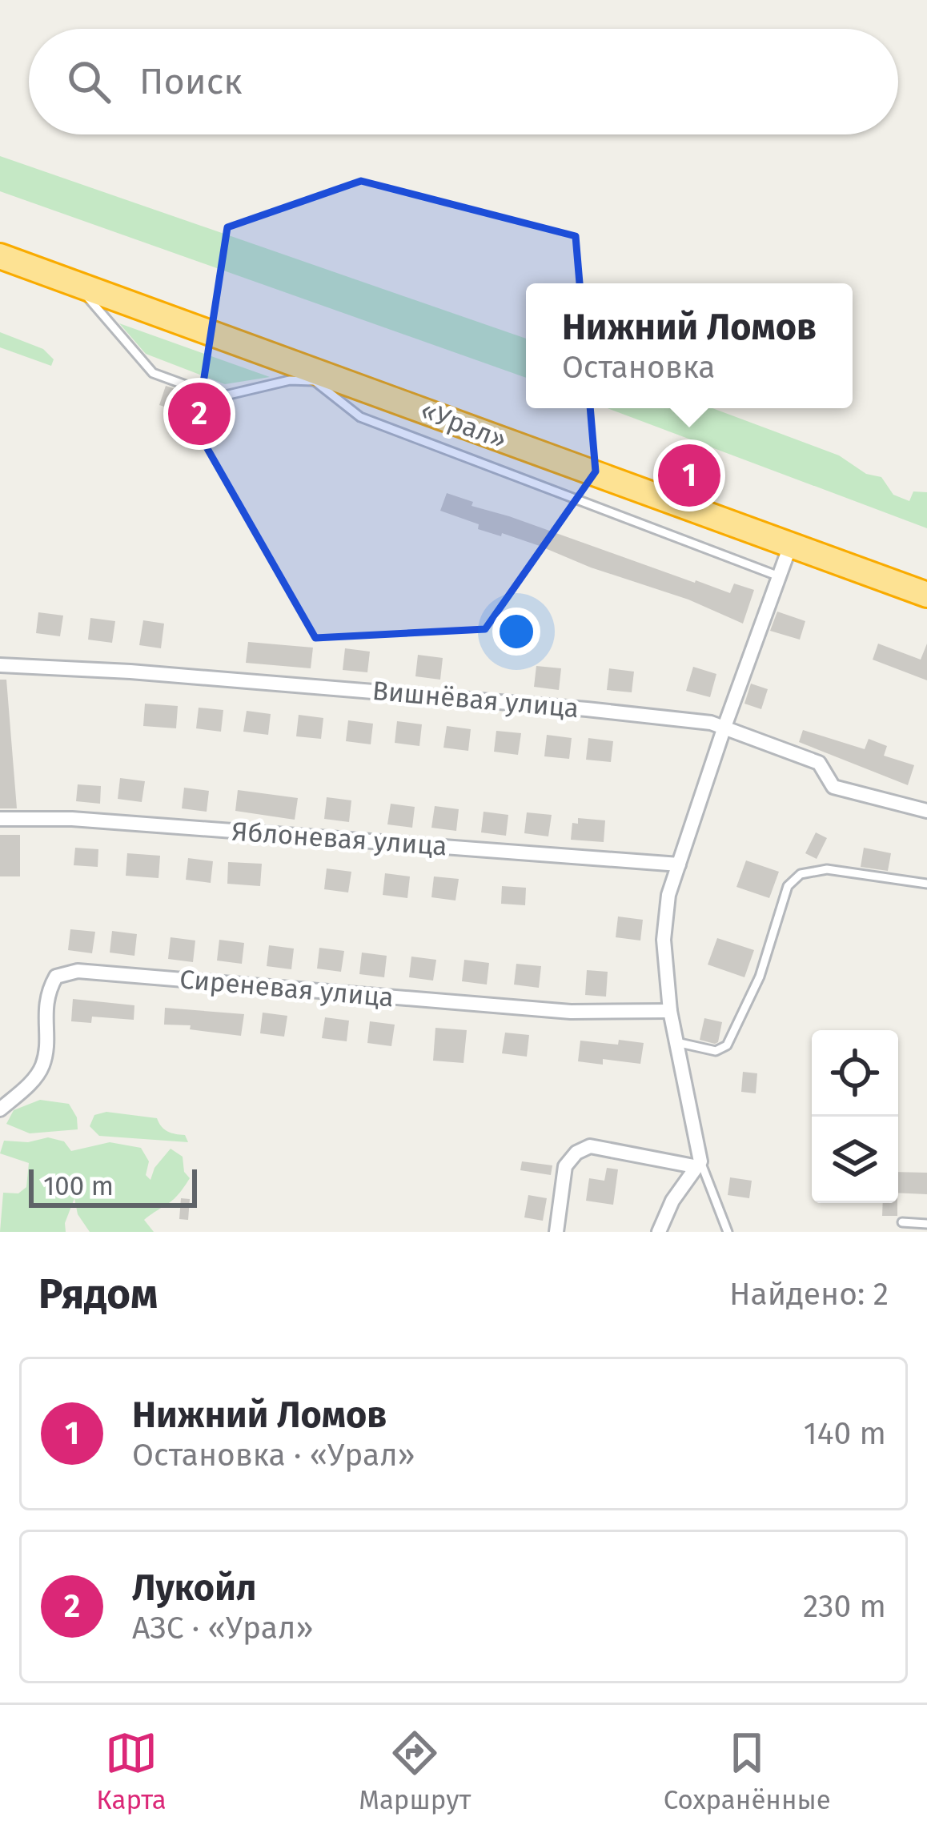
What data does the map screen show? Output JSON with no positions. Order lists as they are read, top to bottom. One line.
{"streets":{"highway":["«Урал»"],"street":["Вишнёвая улица","Яблоневая улица","Сиреневая улица"]},"scale_bar":"100 m","page":{"search":"Поиск","popup":["Нижний Ломов","Остановка"],"pins":["2","1"],"scale":"100 m","heading":["Рядом","Найдено: 2"],"list":[{"mark":"1","name":"Нижний Ломов","note":"Остановка · «Урал»","value":"140 m"},{"mark":"2","name":"Лукойл","note":"АЗС · «Урал»","value":"230 m"}],"nav":["Карта","Маршрут","Сохранённые"]}}
